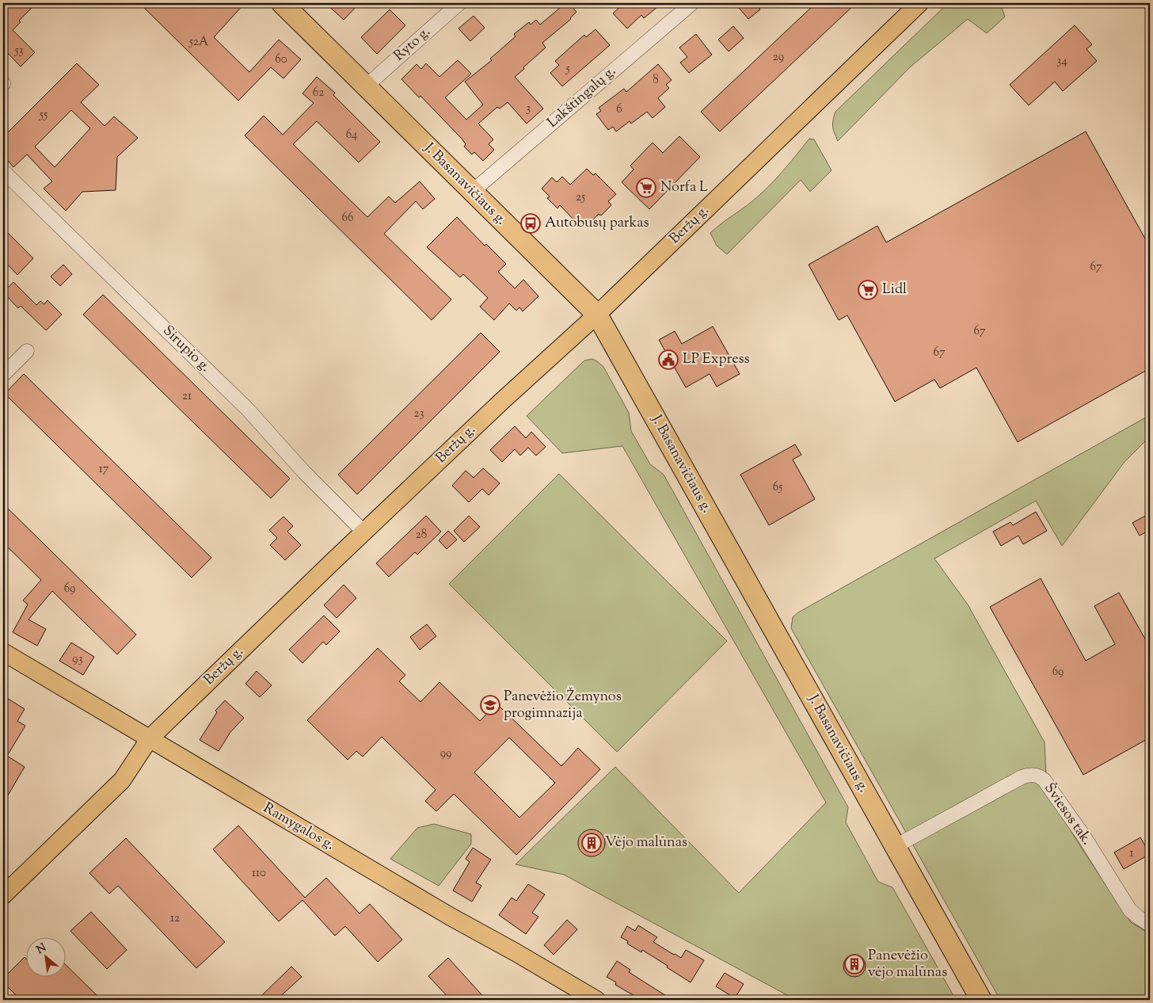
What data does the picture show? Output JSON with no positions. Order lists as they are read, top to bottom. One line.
{"streets":{"highway":["J. Basanavičiaus g."],"main road":["Beržų g.","Ramygalos g."],"street":["Ryto g.","Lakštingalų g.","Sirupio g.","Šviesos tak."]},"crossings":[["Ryto g.","J. Basanavičiaus g."],["Lakštingalų g.","J. Basanavičiaus g."],["J. Basanavičiaus g.","Beržų g."],["J. Basanavičiaus g.","Šviesos tak."],["Beržų g.","Sirupio g."],["Beržų g.","Ramygalos g."]],"places":{"supermarket":["Norfa L","Lidl"],"bus stop":["Autobusų parkas"],"public building":["LP Express"],"school or university":["Panevėžio Žemynos progimnazija"],"building":["Vėjo malūnas","Panevėžio vėjo malūnas"]},"house_numbers":["52A","53","29","60","34","5","8","62","3","6","55","64","25","66","67","67","67","21","23","17","65","28","69","93","69","99","1","110","12"],"north":"top left"}
